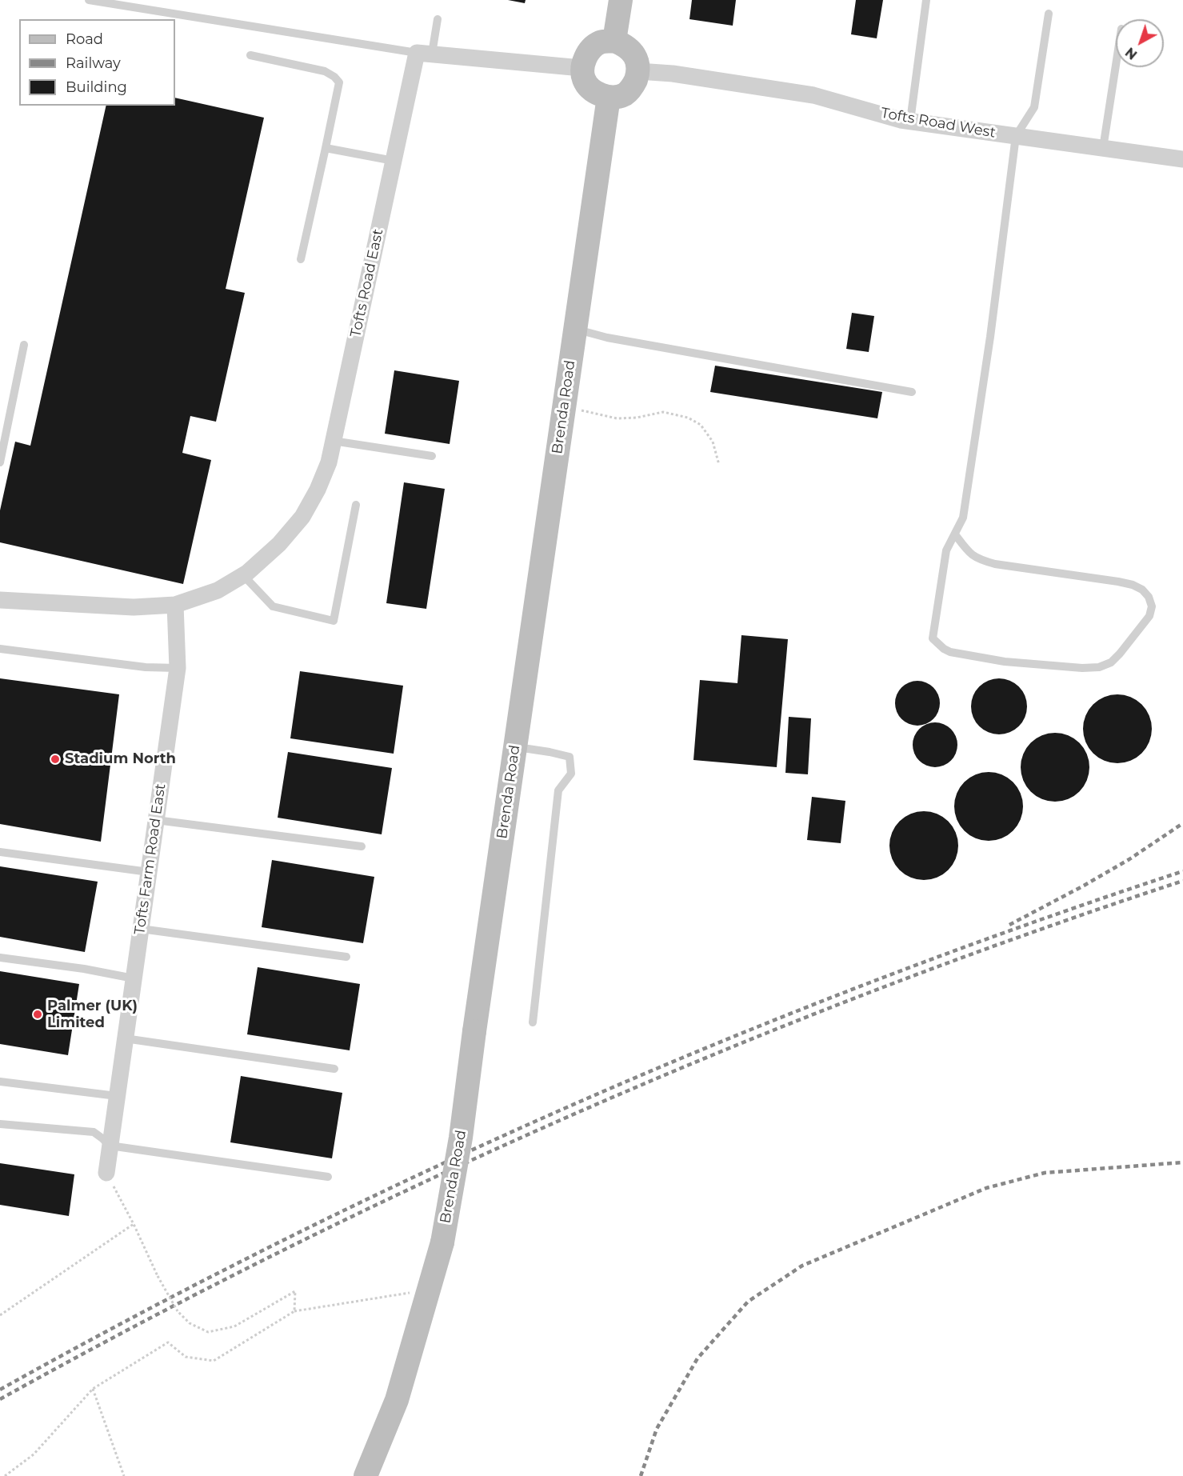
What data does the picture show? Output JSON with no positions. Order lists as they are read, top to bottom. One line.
{"streets":{"main road":["Brenda Road"],"street":["Tofts Road West","Tofts Road East","Tofts Farm Road East"]},"crossings":[["Tofts Road West","Brenda Road"],["Tofts Road East","Tofts Farm Road East"]],"places":["Stadium North","Palmer (UK) Limited"],"legend":["Road","Railway","Building"],"north":"bottom left"}
